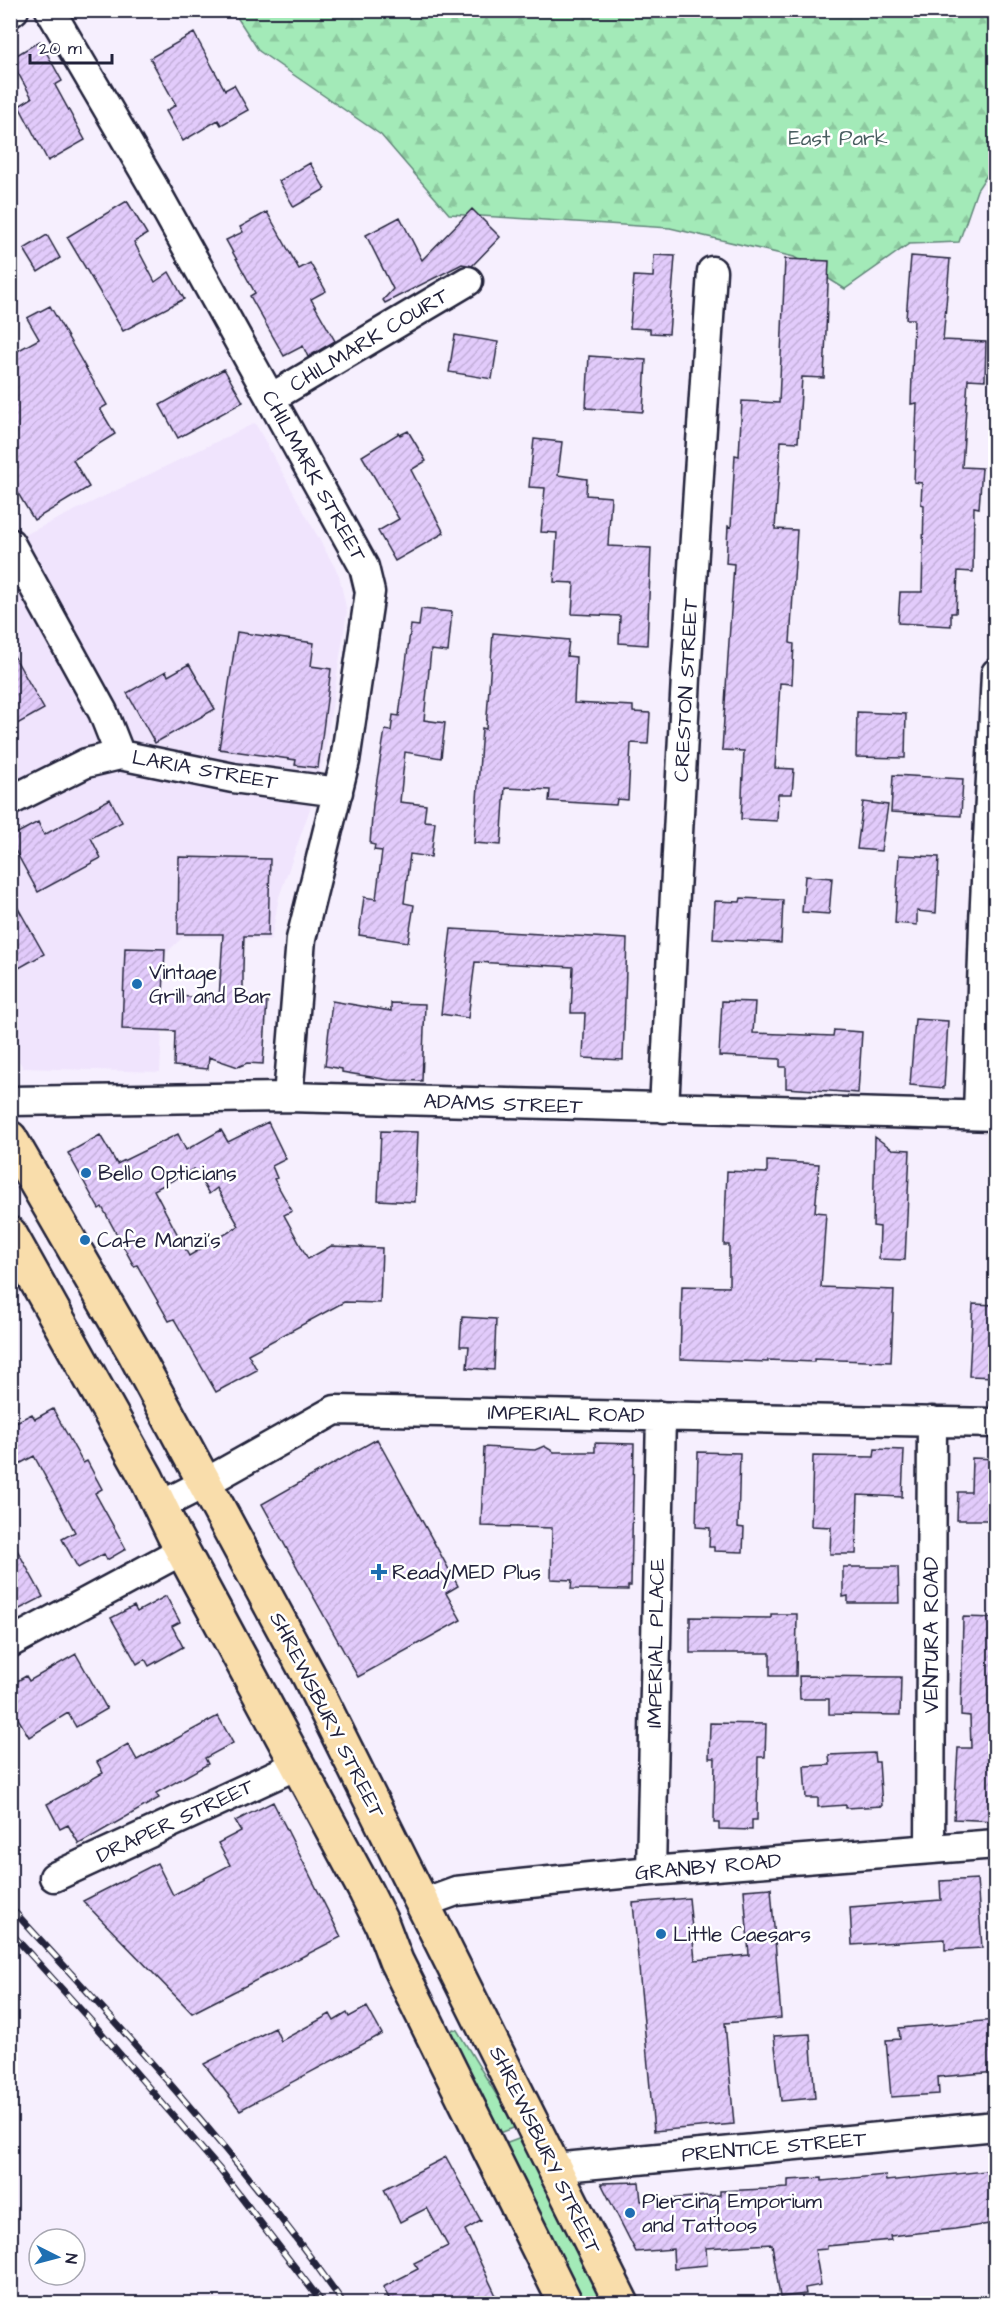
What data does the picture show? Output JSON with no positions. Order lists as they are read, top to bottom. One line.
{"streets":{"main road":["SHREWSBURY STREET"],"street":["CHILMARK COURT","CHILMARK STREET","CRESTON STREET","LARIA STREET","ADAMS STREET","IMPERIAL ROAD","VENTURA ROAD","IMPERIAL PLACE","DRAPER STREET","GRANBY ROAD","PRENTICE STREET"]},"crossings":[["CHILMARK COURT","CHILMARK STREET"],["CHILMARK STREET","LARIA STREET"],["CHILMARK STREET","ADAMS STREET"],["CRESTON STREET","ADAMS STREET"],["IMPERIAL ROAD","VENTURA ROAD"],["IMPERIAL ROAD","IMPERIAL PLACE"],["IMPERIAL ROAD","SHREWSBURY STREET"],["VENTURA ROAD","GRANBY ROAD"],["IMPERIAL PLACE","GRANBY ROAD"],["SHREWSBURY STREET","GRANBY ROAD"],["SHREWSBURY STREET","PRENTICE STREET"]],"parks":["East Park"],"places":{"other":["Vintage Grill and Bar","Bello Opticians","Cafe Manzi's","Little Caesars","Piercing Emporium and Tattoos"],"health":["ReadyMED Plus"]},"scale_bar":"20 m","north":"right"}
